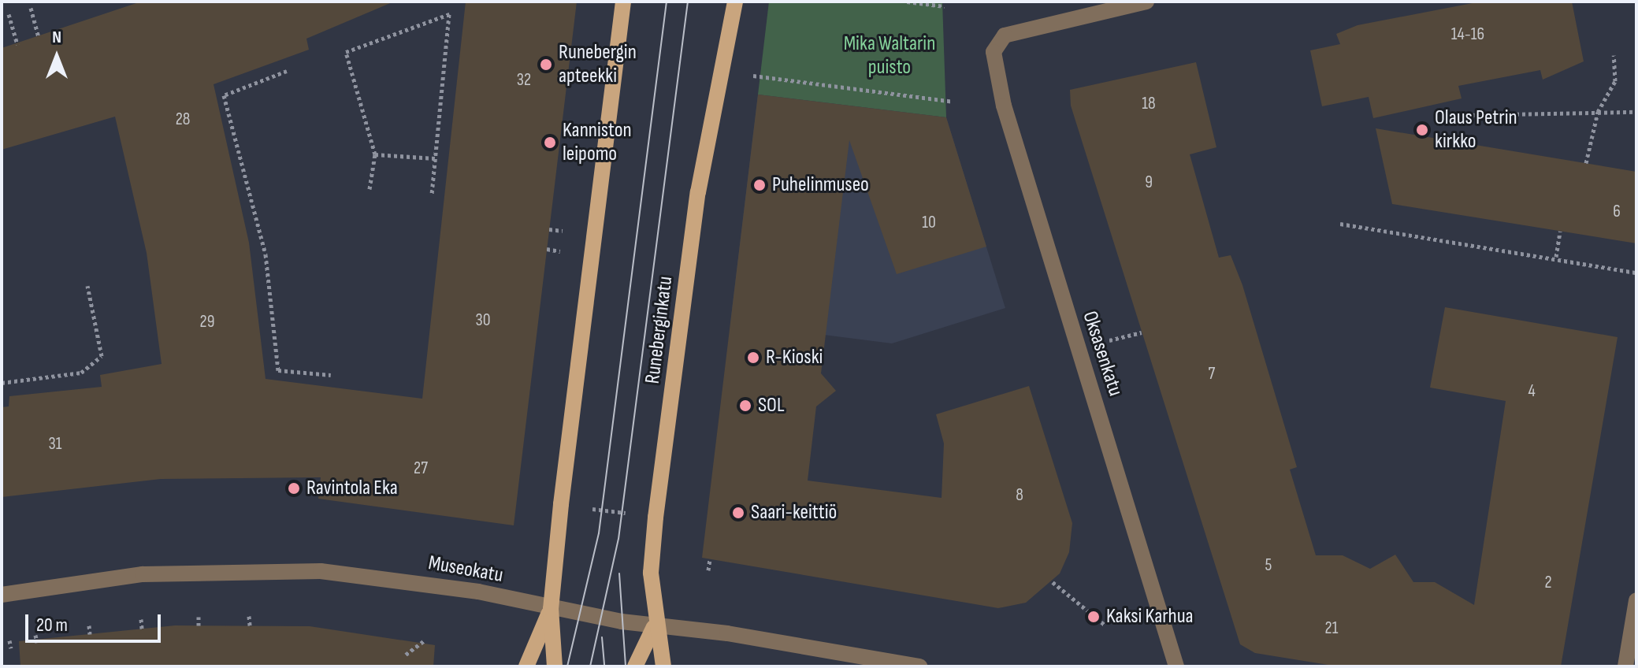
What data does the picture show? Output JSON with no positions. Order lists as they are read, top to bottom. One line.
{"streets":{"main road":["Runeberginkatu"],"street":["Oksasenkatu","Museokatu"]},"crossings":[["Runeberginkatu","Museokatu"]],"parks":["Mika Waltarin puisto"],"places":["Runebergin apteekki","Olaus Petrin kirkko","Kanniston leipomo","Puhelinmuseo","R-Kioski","SOL","Ravintola Eka","Saari-keittiö","Kaksi Karhua"],"house_numbers":["14-16","32","18","28","9","6","10","30","29","7","4","31","27","8","5","2","21"],"scale_bar":"20 m","north":"top"}
